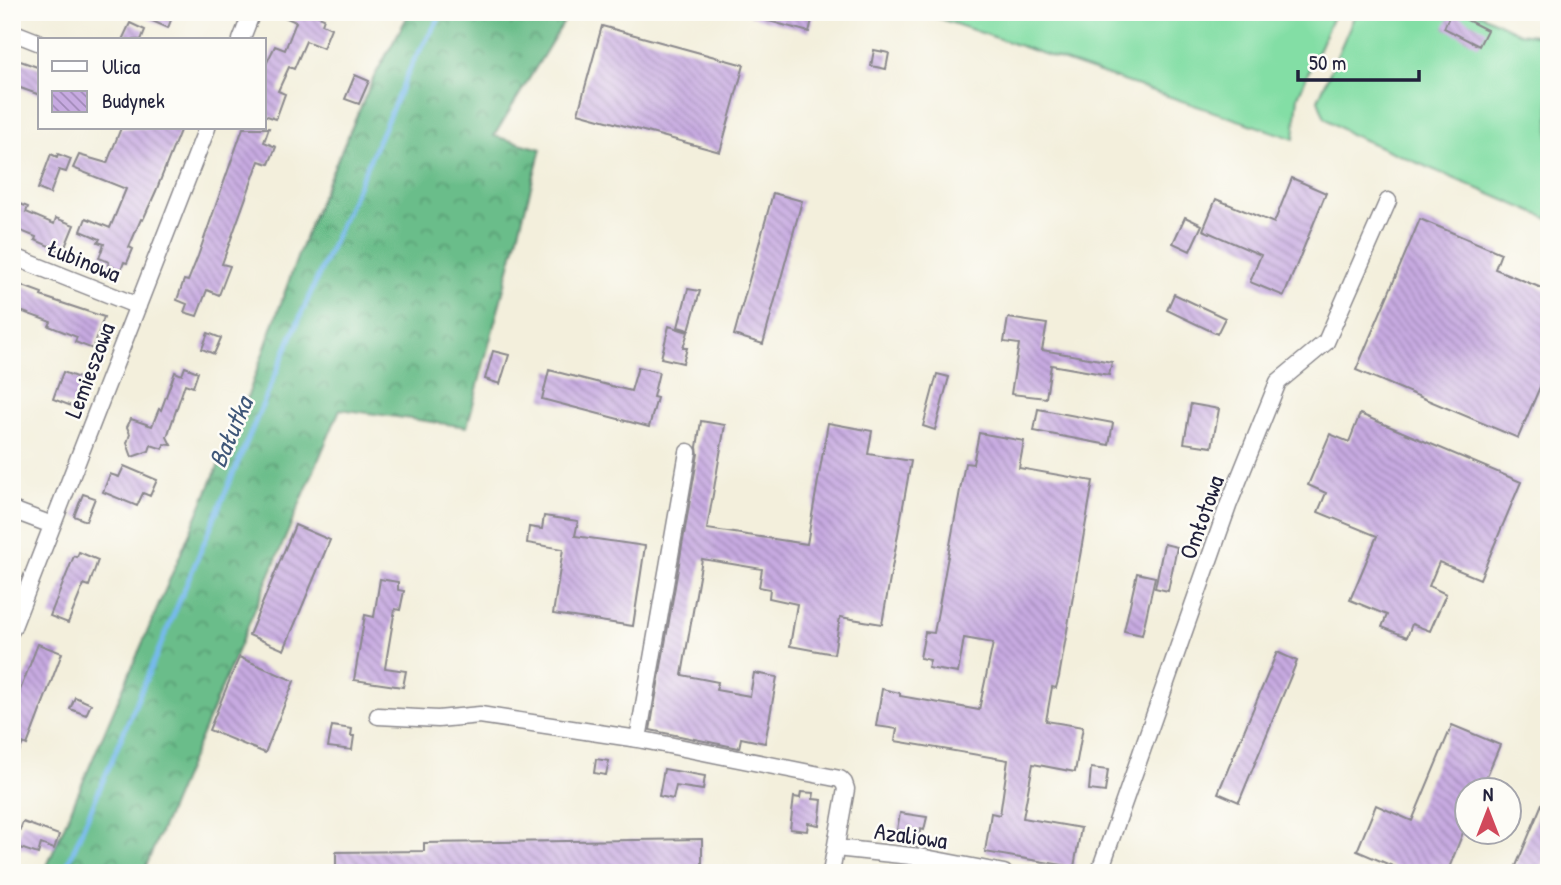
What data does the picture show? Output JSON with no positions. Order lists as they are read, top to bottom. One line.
{"streets":{"street":["Łubinowa","Lemieszowa","Omłotowa","Azaliowa"]},"crossings":[["Łubinowa","Lemieszowa"]],"water":["Bałutka"],"legend":["Ulica","Budynek"],"scale_bar":"50 m","north":"top"}
